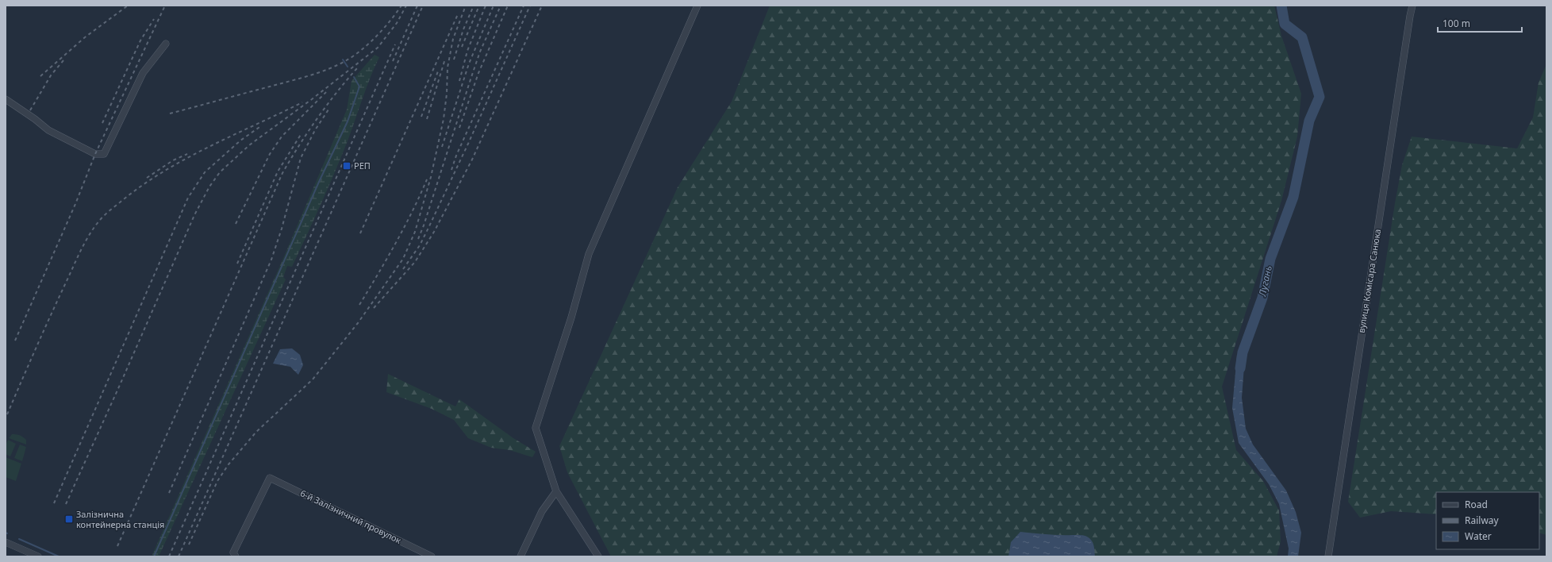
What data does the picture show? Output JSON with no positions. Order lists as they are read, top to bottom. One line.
{"streets":{"street":["вулиця Комісара Санюка","6-й Залізничний провулок"]},"water":["Лугань"],"places":{"transit":["РЕП","Залізнична контейнерна станція"]},"legend":["Road","Railway","Water"],"scale_bar":"100 m"}
